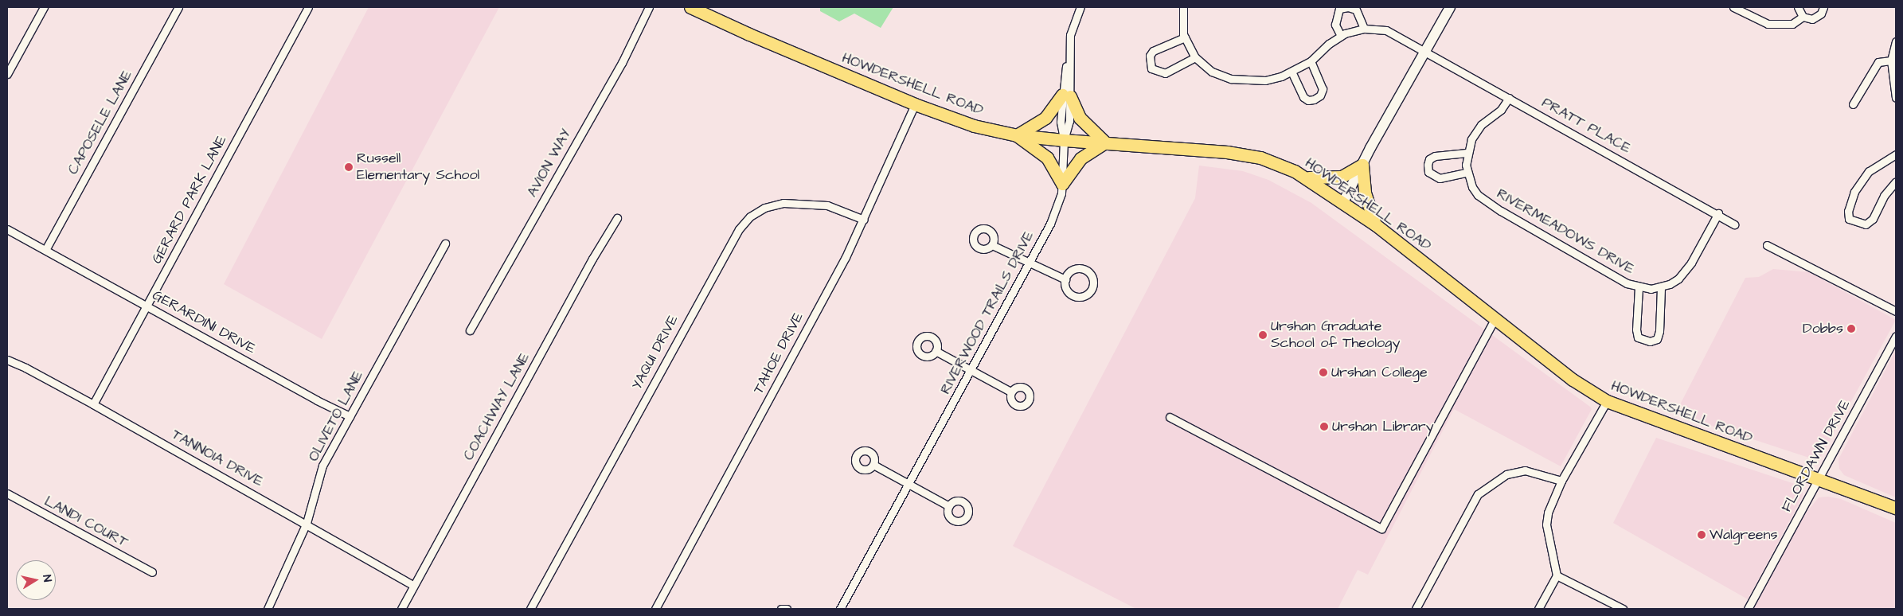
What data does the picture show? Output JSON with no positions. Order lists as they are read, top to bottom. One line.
{"streets":{"main road":["HOWDERSHELL ROAD"],"street":["CAPOSELE LANE","PRATT PLACE","AVION WAY","GERARD PARK LANE","RIVERMEADOWS DRIVE","RIVERWOOD TRAILS DRIVE","GERARDINI DRIVE","YAQUI DRIVE","TAHOE DRIVE","COACHWAY LANE","OLIVETO LANE","FLORDAWN DRIVE","TANNOIA DRIVE","LANDI COURT"]},"crossings":[["HOWDERSHELL ROAD","RIVERWOOD TRAILS DRIVE"],["HOWDERSHELL ROAD","TAHOE DRIVE"],["HOWDERSHELL ROAD","FLORDAWN DRIVE"],["CAPOSELE LANE","GERARDINI DRIVE"],["PRATT PLACE","RIVERMEADOWS DRIVE"],["GERARD PARK LANE","GERARDINI DRIVE"],["GERARD PARK LANE","TANNOIA DRIVE"],["GERARDINI DRIVE","OLIVETO LANE"],["YAQUI DRIVE","TAHOE DRIVE"],["COACHWAY LANE","TANNOIA DRIVE"],["OLIVETO LANE","TANNOIA DRIVE"]],"places":["Russell Elementary School","Dobbs","Urshan Graduate School of Theology","Urshan College","Urshan Library","Walgreens"],"north":"right"}
